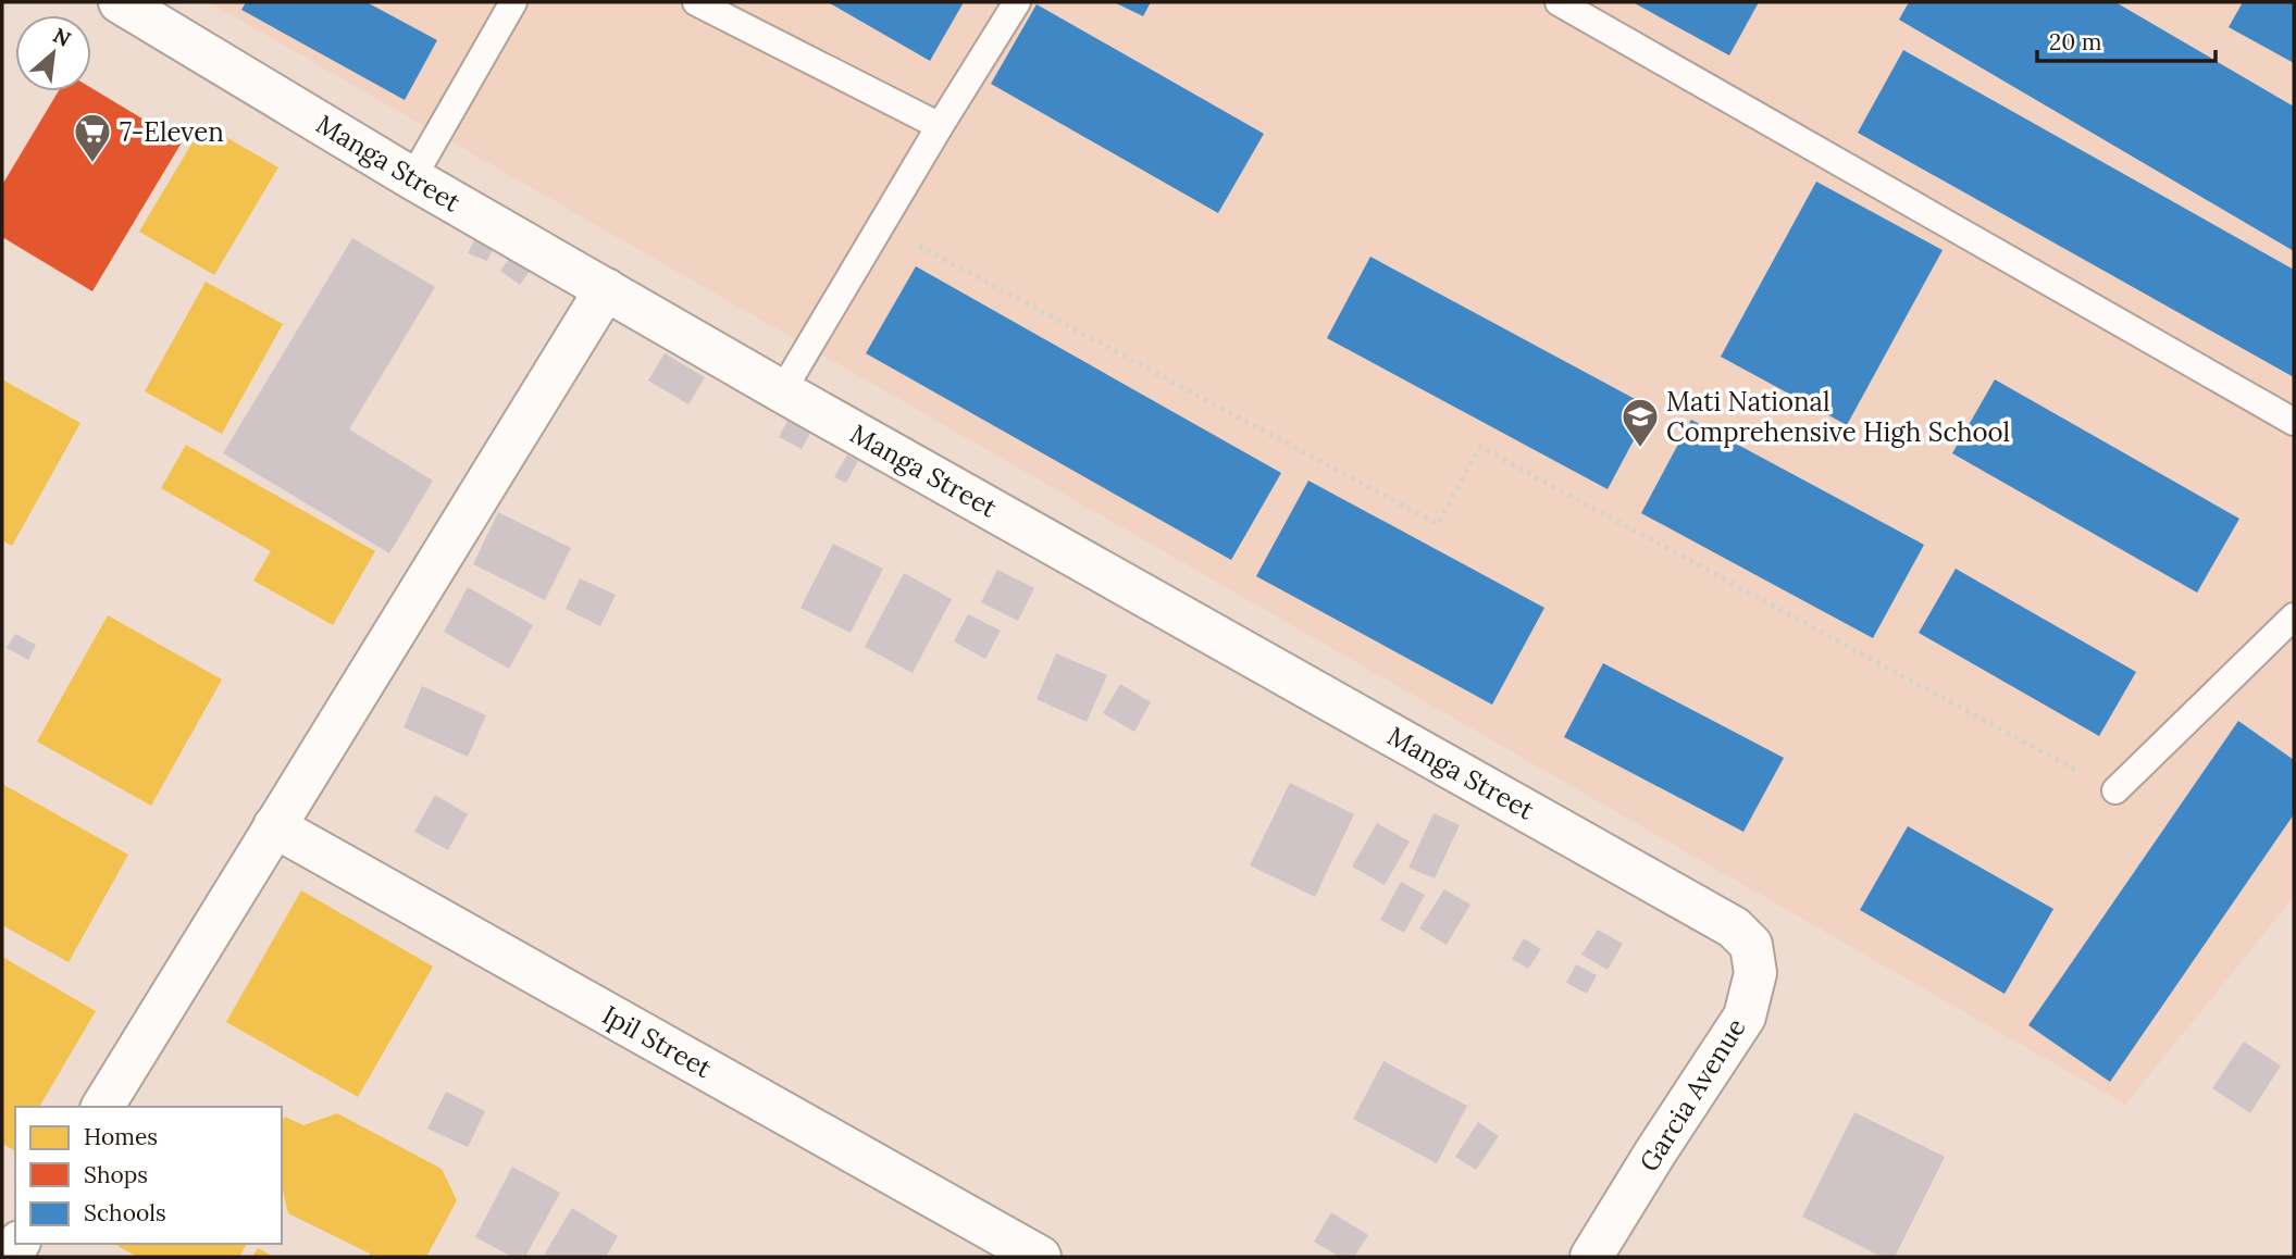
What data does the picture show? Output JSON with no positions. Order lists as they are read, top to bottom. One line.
{"streets":{"street":["Manga Street","Ipil Street","Garcia Avenue"]},"crossings":[["Manga Street","Garcia Avenue"]],"places":{"supermarket":["7-Eleven"],"school or university":["Mati National Comprehensive High School"]},"legend":["Homes","Shops","Schools"],"scale_bar":"20 m","north":"top right"}
